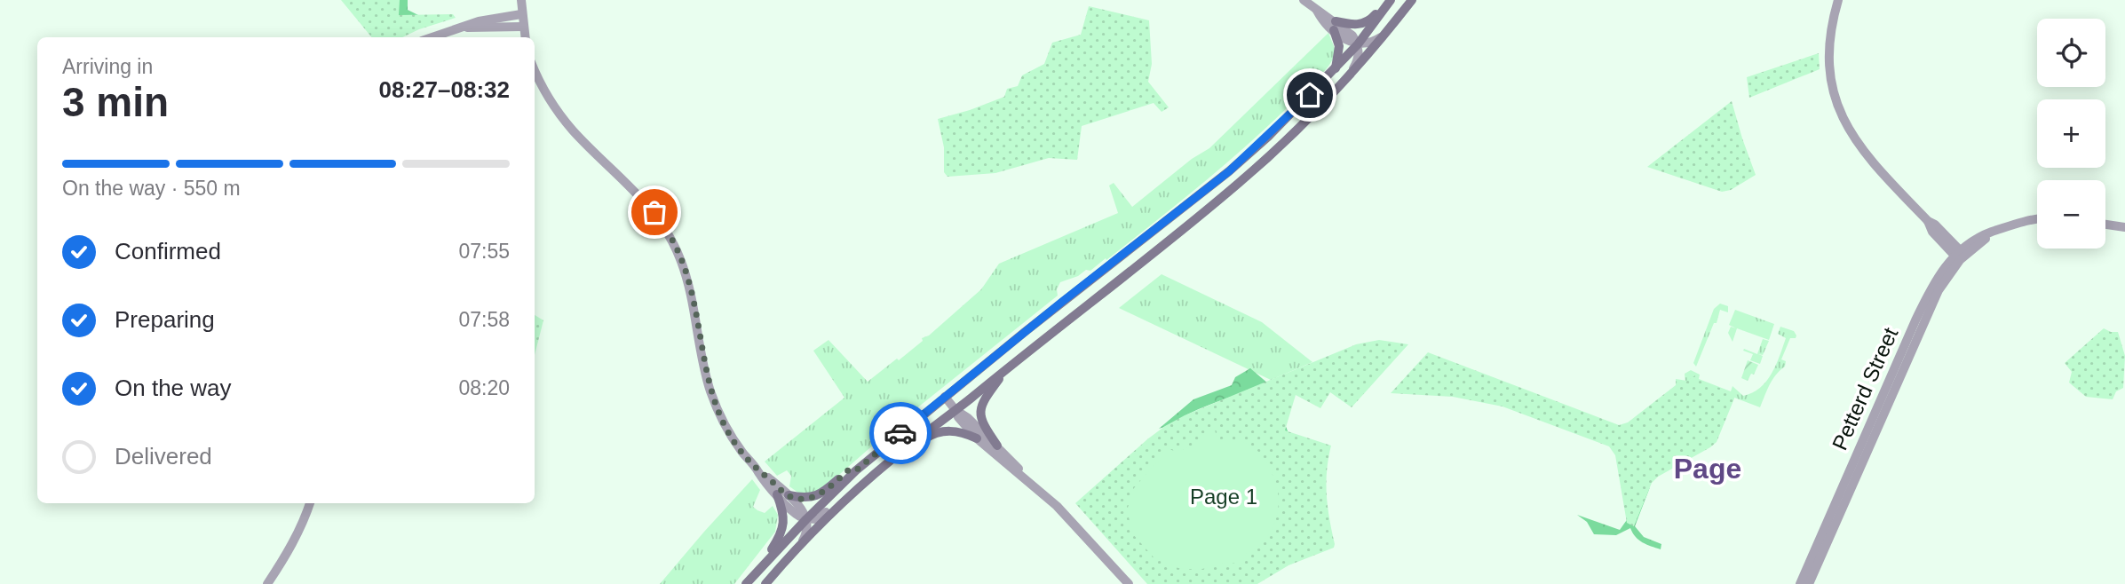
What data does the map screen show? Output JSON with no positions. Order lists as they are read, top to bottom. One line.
{"streets":{"street":["Petterd Street"]},"districts":["Page"],"parks":["Page 1"],"page":{"map_buttons":["+","−"],"heading":["3 min","Arriving in","08:27–08:32"],"bar":"On the way · 550 m","list":[["Confirmed","07:55"],["Preparing","07:58"],["On the way","08:20"],"Delivered"]}}
